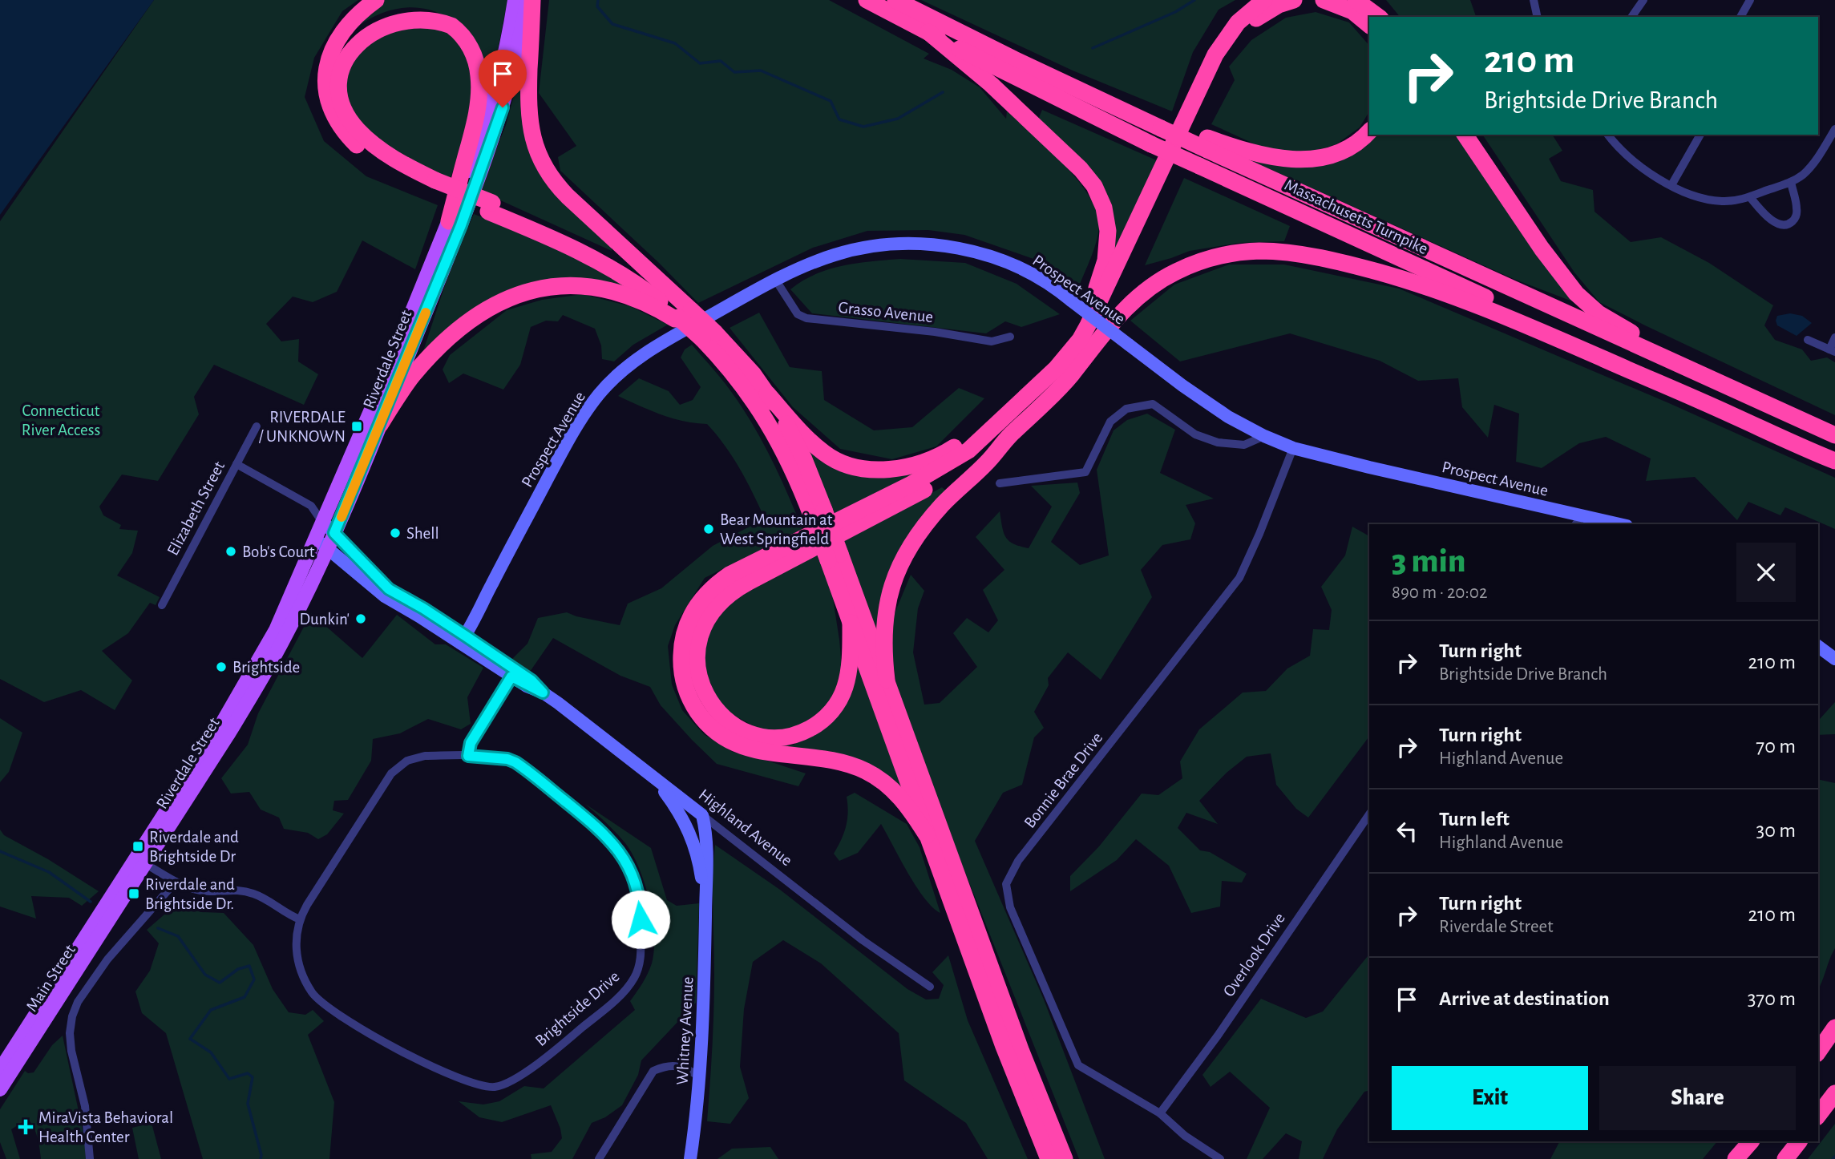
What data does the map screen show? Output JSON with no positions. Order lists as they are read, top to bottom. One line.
{"streets":{"highway":["Massachusetts Turnpike"],"main road":["Riverdale Street","Main Street"],"street":["Prospect Avenue","Grasso Avenue","Elizabeth Street","Bonnie Brae Drive","Highland Avenue","Overlook Drive","Brightside Drive","Whitney Avenue"]},"crossings":[["Prospect Avenue","Grasso Avenue"],["Prospect Avenue","Bonnie Brae Drive"],["Prospect Avenue","Highland Avenue"],["Riverdale Street","Highland Avenue"],["Riverdale Street","Main Street"],["Bonnie Brae Drive","Overlook Drive"],["Highland Avenue","Whitney Avenue"]],"parks":["Connecticut River Access"],"places":{"transit":["RIVERDALE / UNKNOWN","Riverdale and Brightside Dr","Riverdale and Brightside Dr."],"other":["Bear Mountain at West Springfield","Shell","Bob's Court","Dunkin'","Brightside"],"health":["MiraVista Behavioral Health Center"]},"page":{"turn":["210 m","Brightside Drive Branch"],"heading":["3 min","890 m · 20:02"],"list":[{"name":"Turn right","note":"Brightside Drive Branch","value":"210 m"},{"name":"Turn right","note":"Highland Avenue","value":"70 m"},{"name":"Turn left","note":"Highland Avenue","value":"30 m"},{"name":"Turn right","note":"Riverdale Street","value":"210 m"},{"name":"Arrive at destination","value":"370 m"}],"buttons":["Exit","Share"]}}
